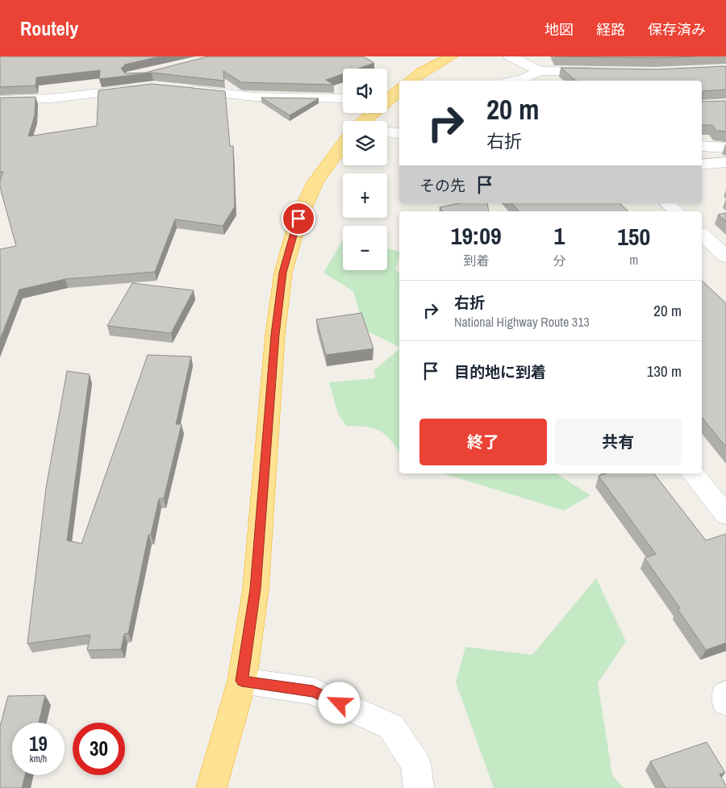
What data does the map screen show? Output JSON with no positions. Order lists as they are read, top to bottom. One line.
{"page":{"header":"Routely","nav":["地図","経路","保存済み"],"map_buttons":["+","−"],"turn":["20 m","右折"],"then":"その先","eta":["19:09","到着","1","分","150","m"],"list":[{"name":"右折","note":"National Highway Route 313","value":"20 m"},{"name":"目的地に到着","value":"130 m"}],"buttons":["終了","共有"],"speed":"19 km/h","limit":"30"}}
